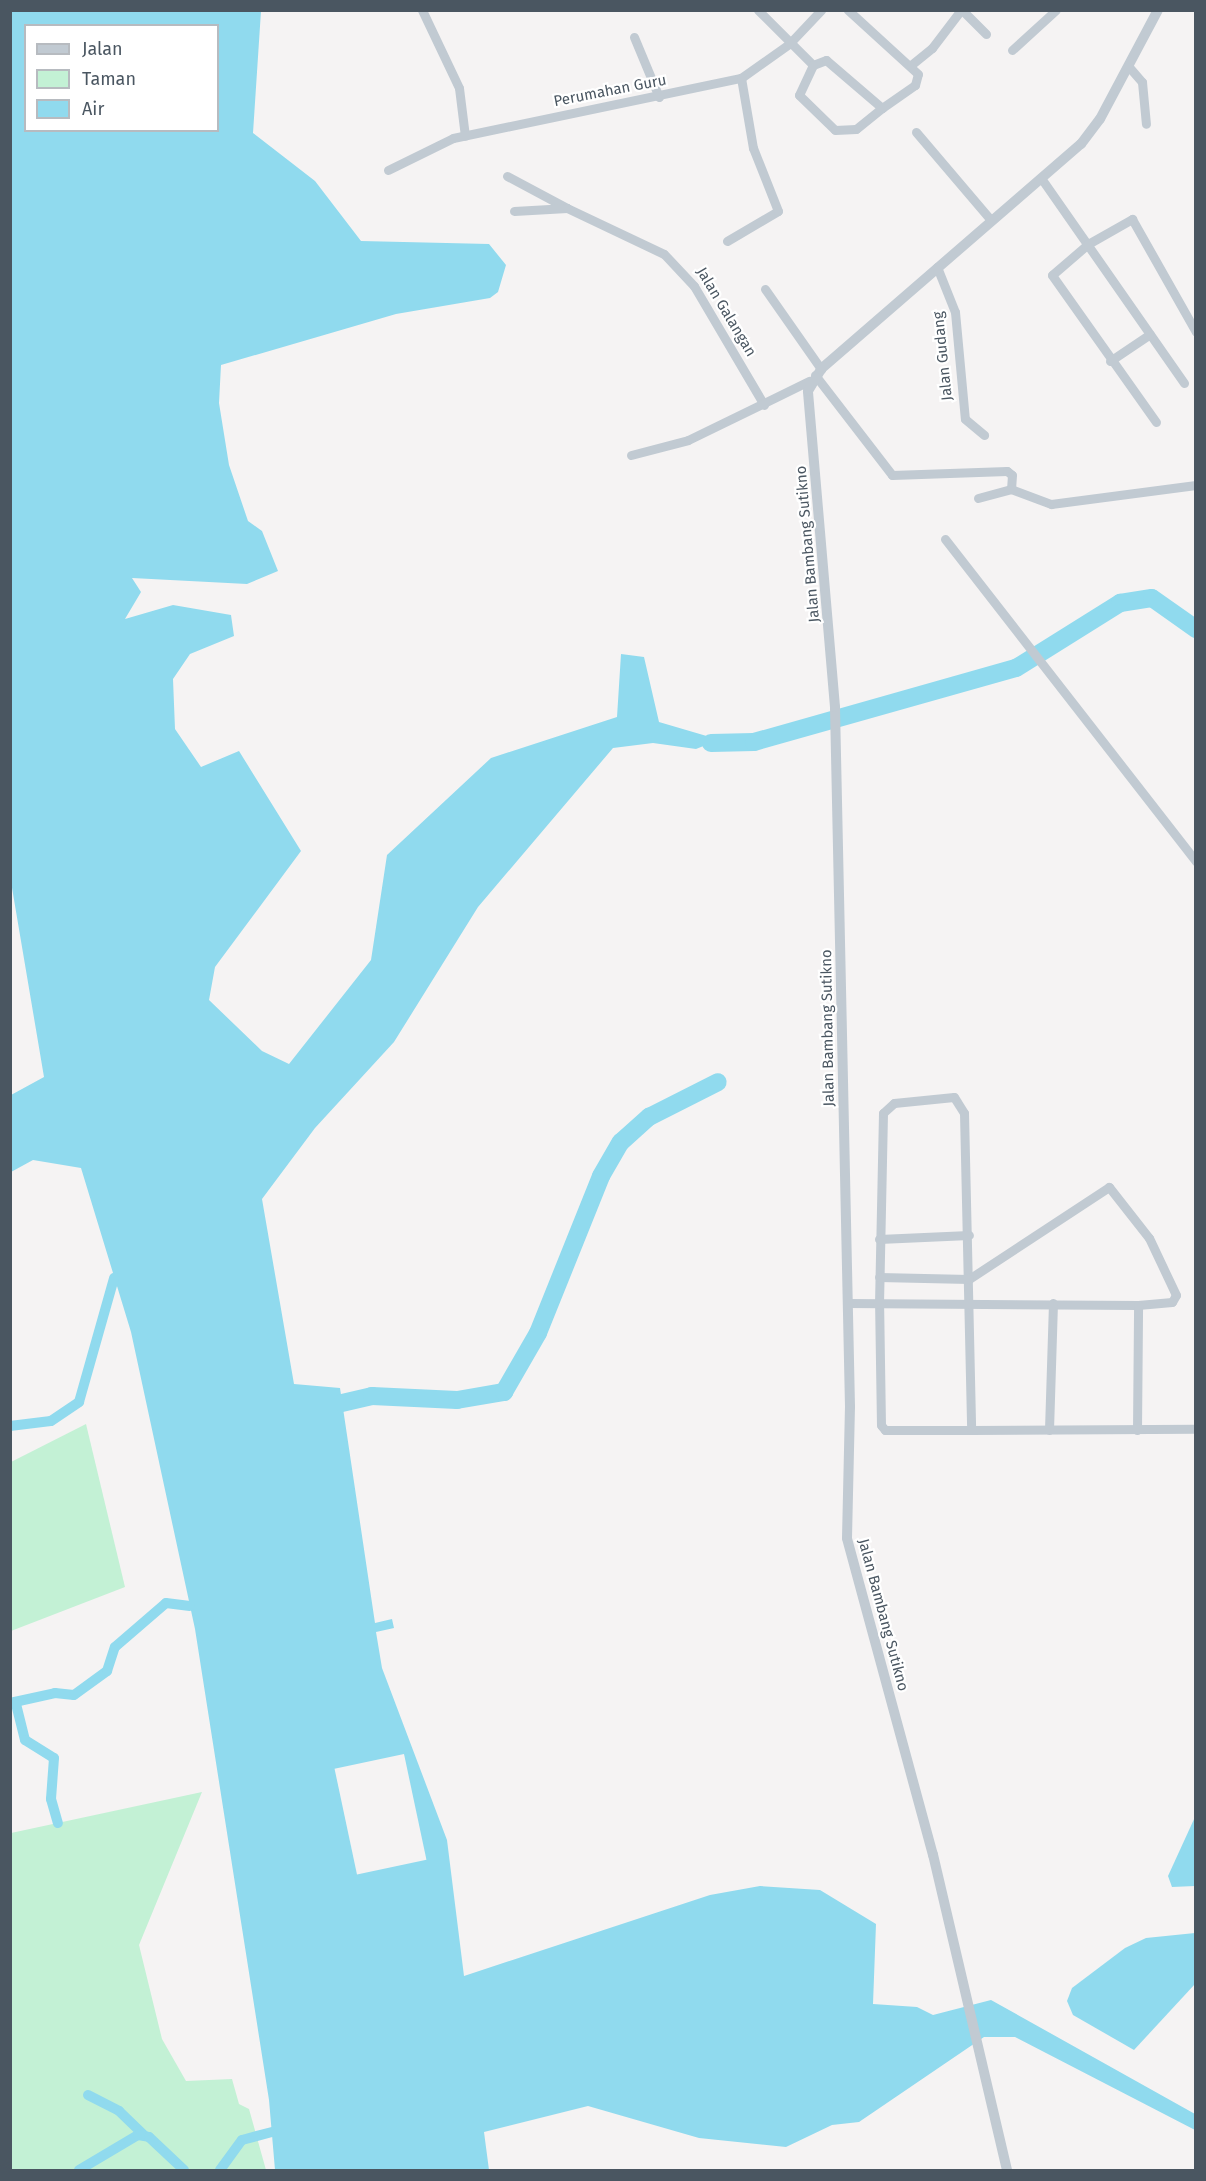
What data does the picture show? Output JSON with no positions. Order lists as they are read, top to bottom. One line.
{"streets":{"street":["Perumahan Guru","Jalan Galangan","Jalan Gudang","Jalan Bambang Sutikno"]},"legend":["Jalan","Taman","Air"]}
